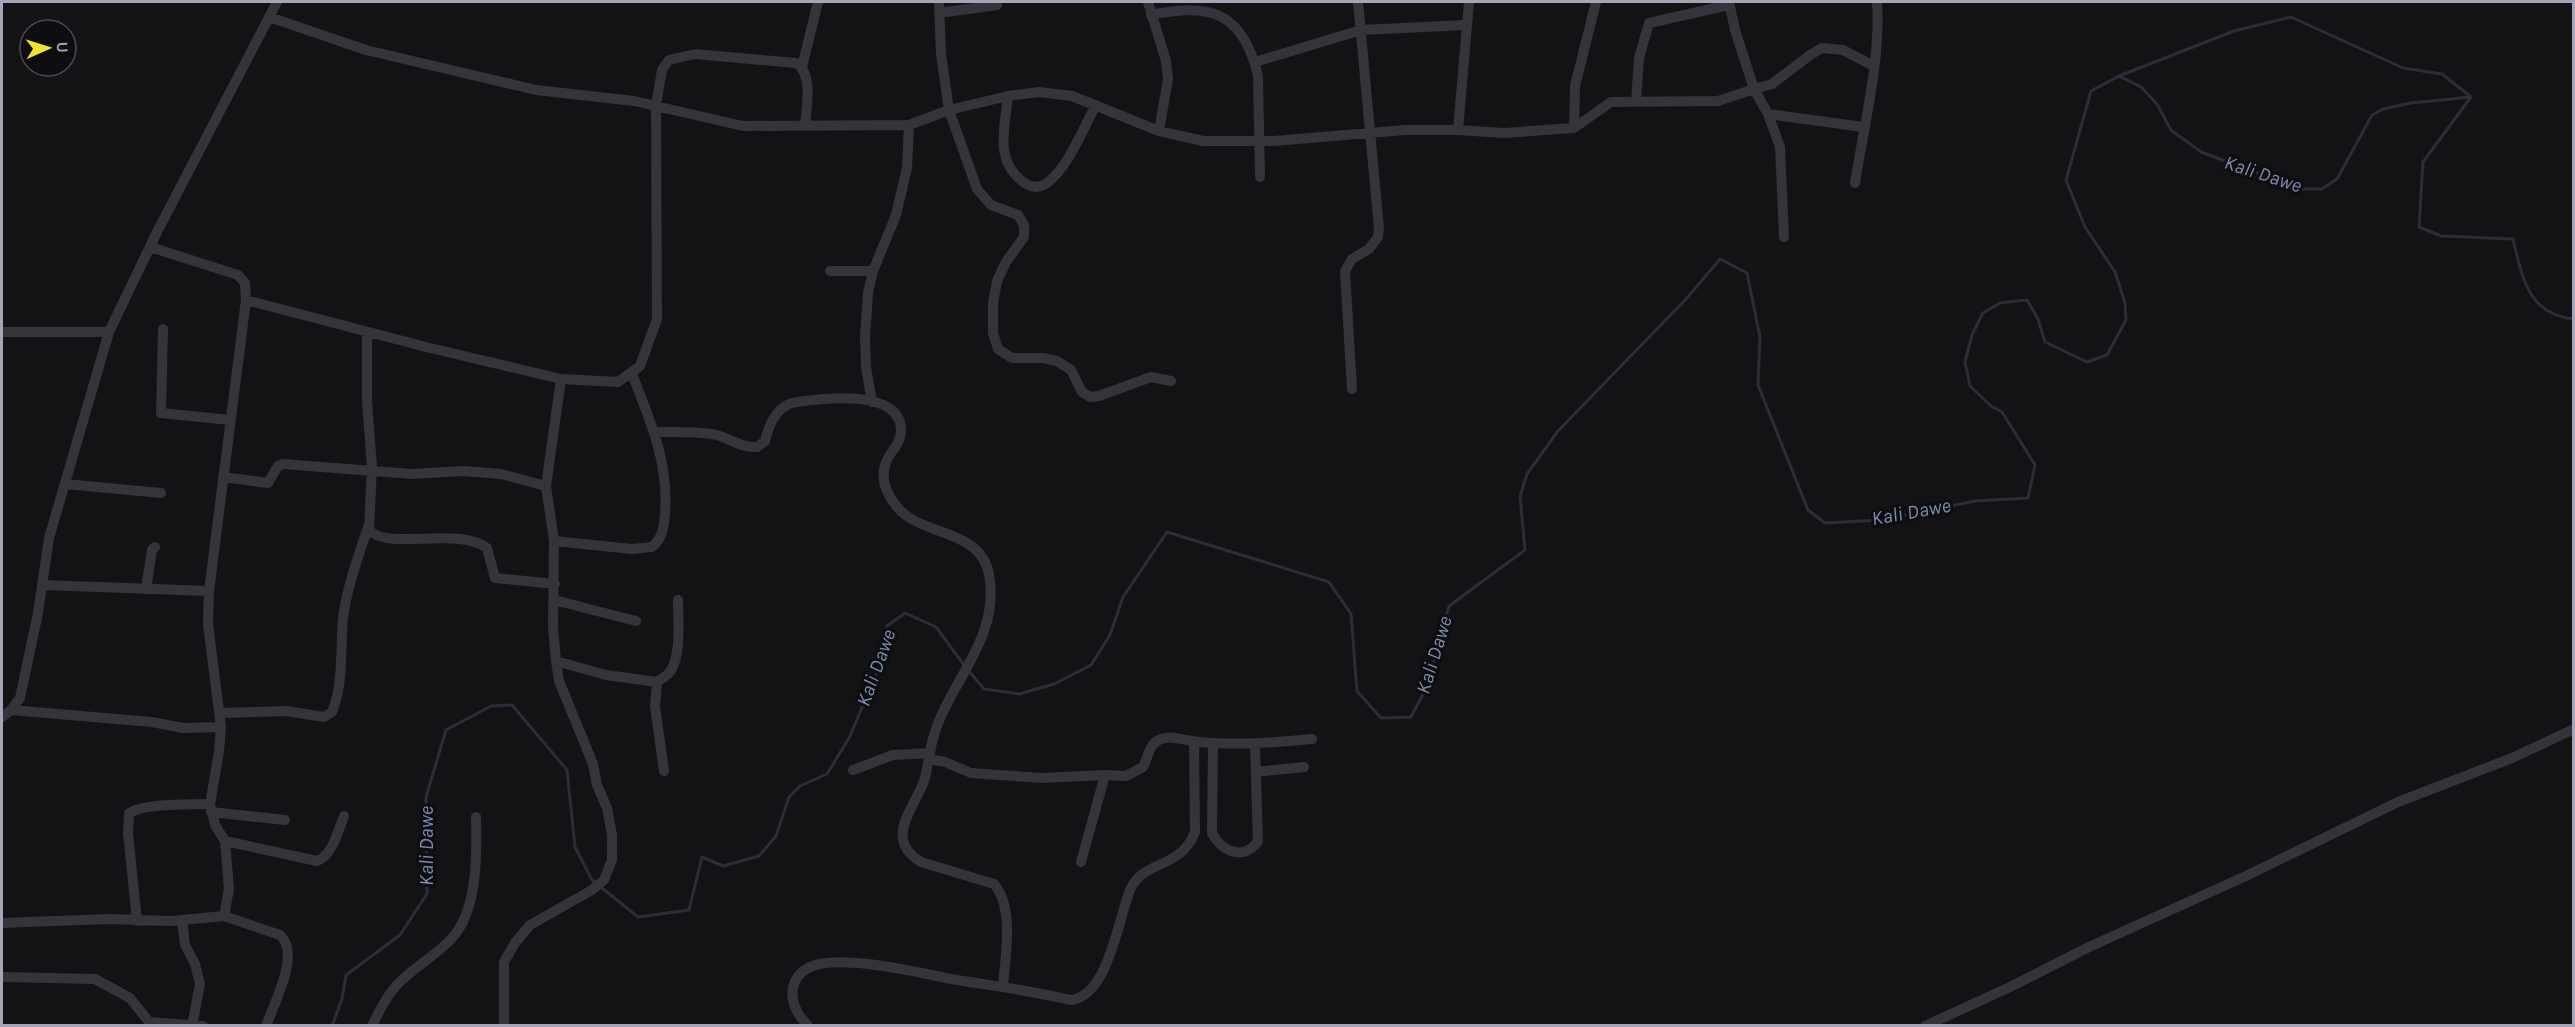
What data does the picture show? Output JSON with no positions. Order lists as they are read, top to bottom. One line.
{"water":["Kali Dawe"],"north":"right"}
